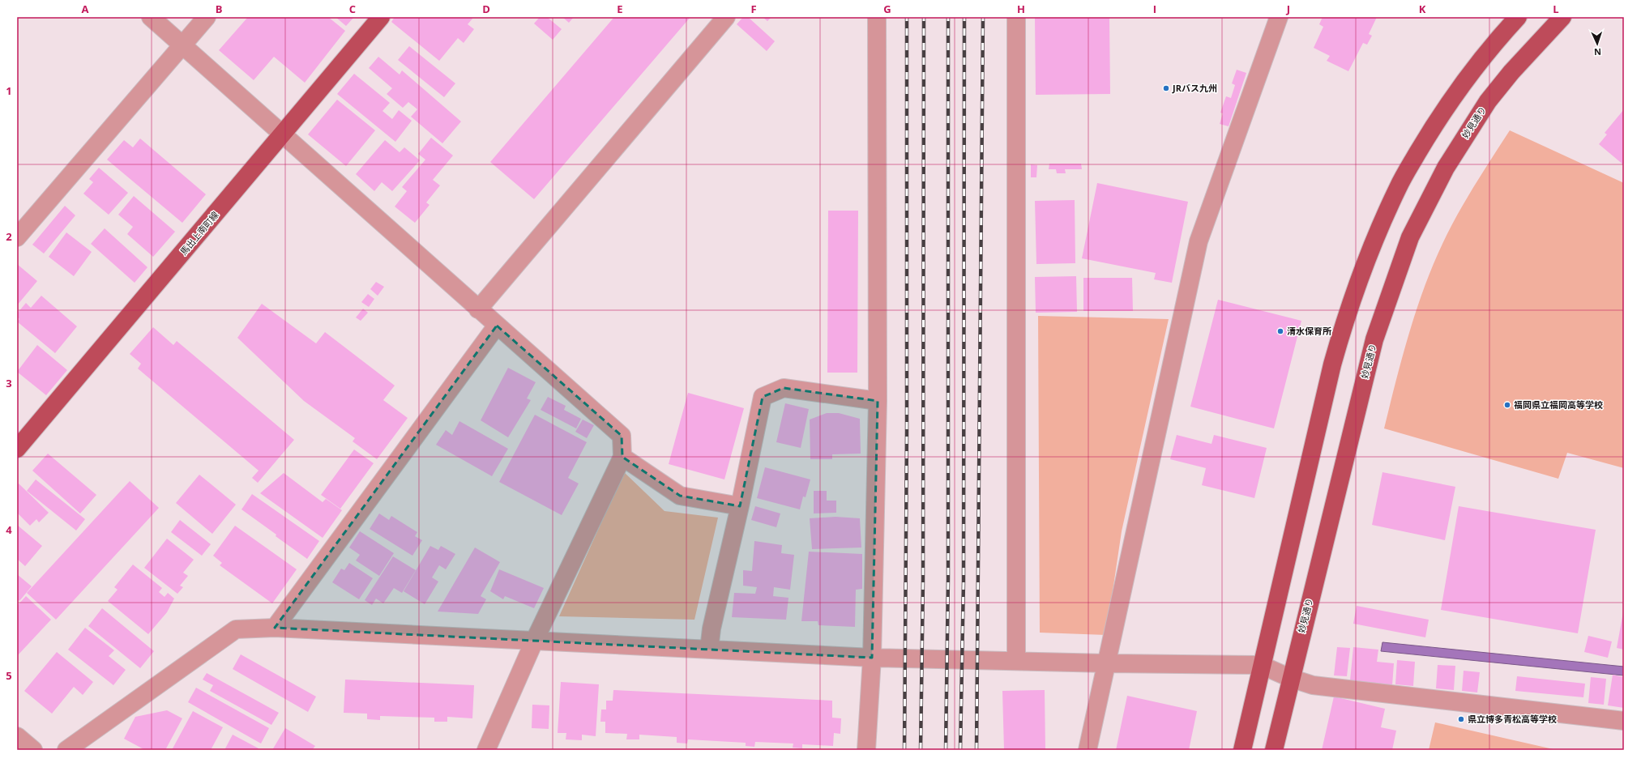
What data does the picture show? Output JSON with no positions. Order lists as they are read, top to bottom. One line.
{"streets":{"main road":["妙見通り","馬出上南町線"]},"places":["JRバス九州","清水保育所","福岡県立福岡高等学校","県立博多青松高等学校"],"north":"bottom","grid":{"columns":["A","B","C","D","E","F","G","H","I","J","K","L"],"rows":["1","2","3","4","5"]}}
